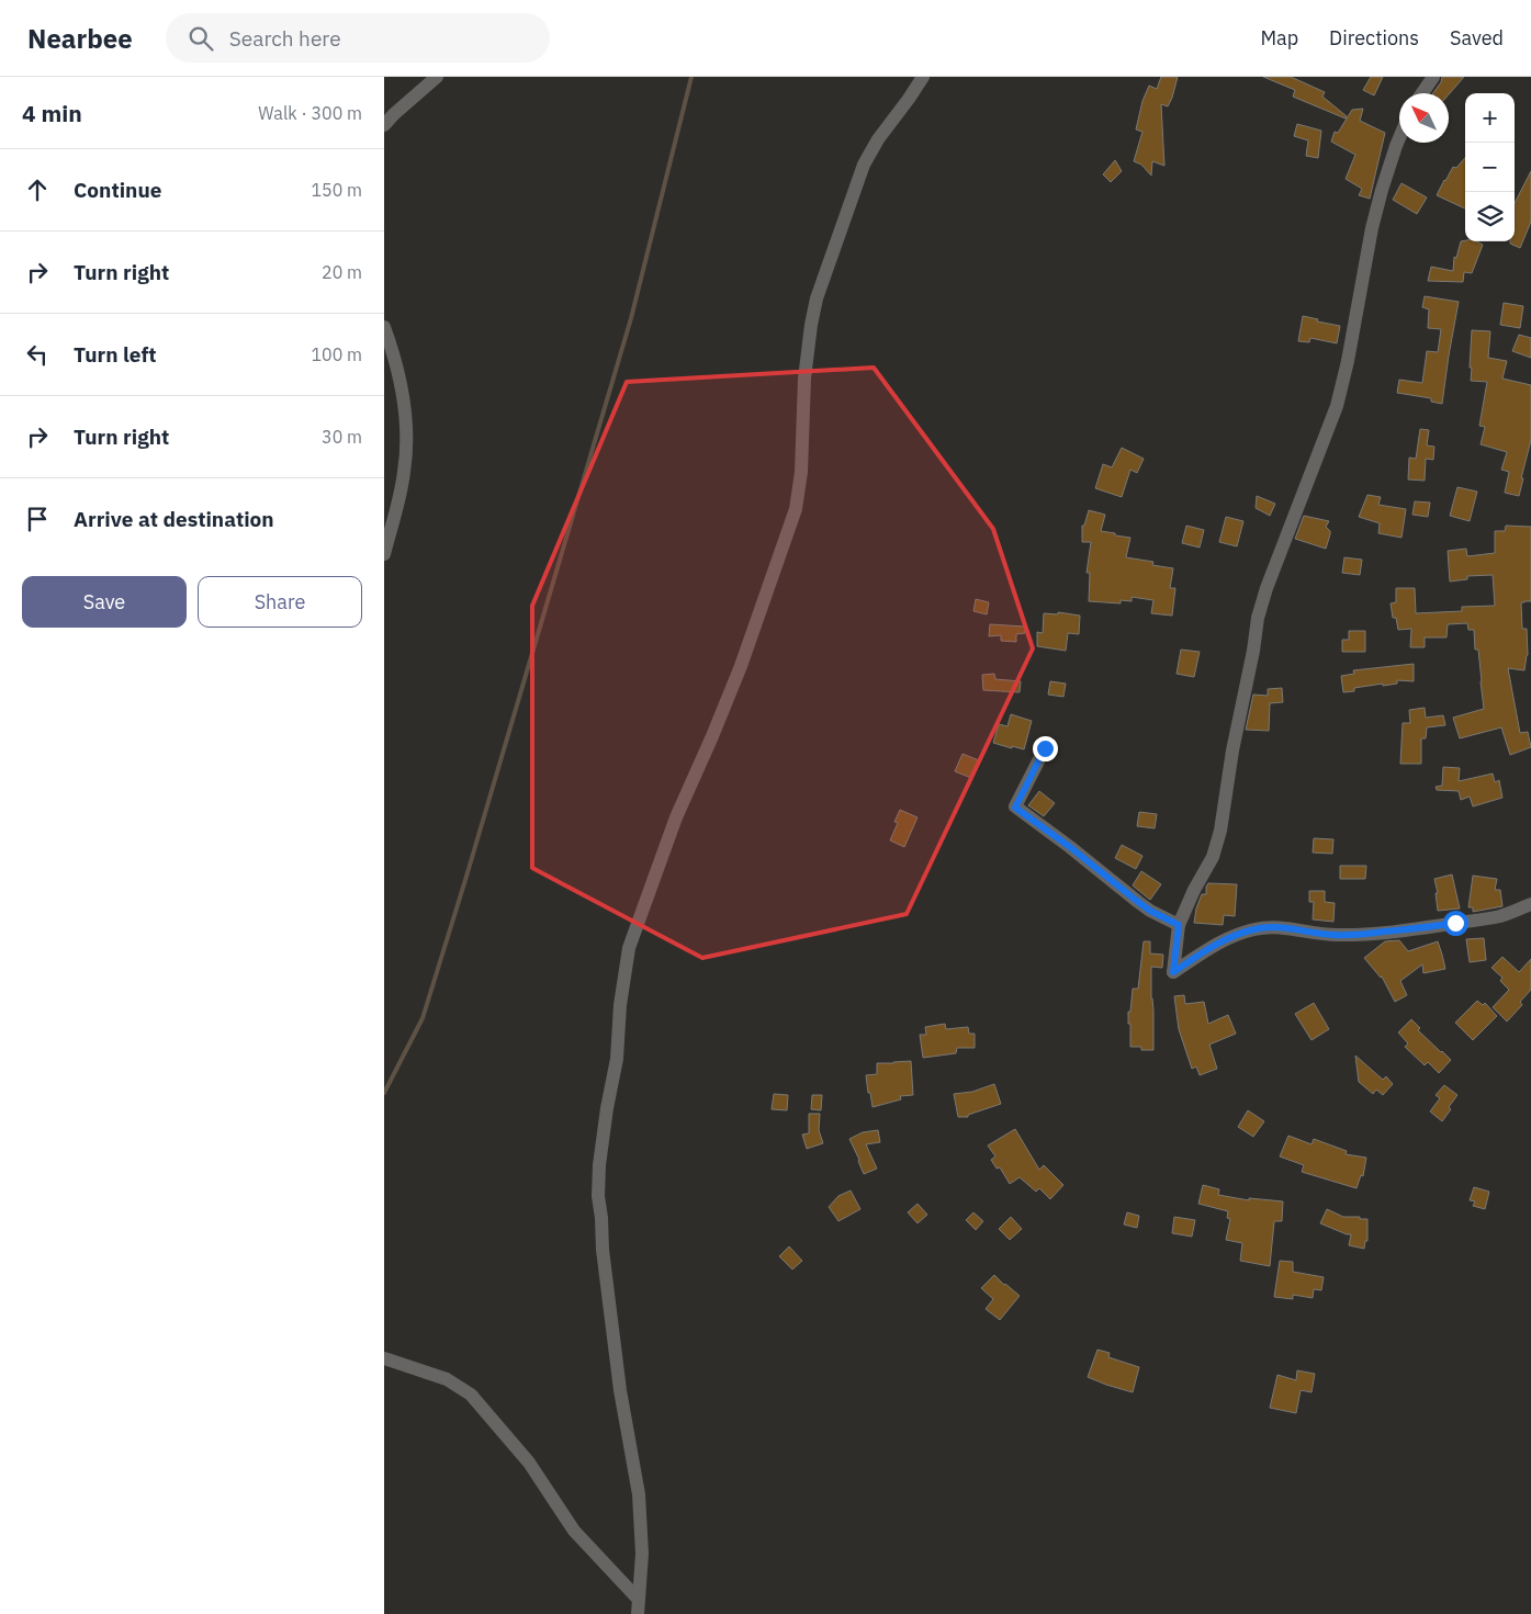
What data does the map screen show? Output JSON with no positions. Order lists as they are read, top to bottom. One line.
{"north":"top left","page":{"header":"Nearbee","search":"Search here","nav":["Map","Directions","Saved"],"heading":["4 min","Walk · 300 m"],"map_buttons":["+","−"],"list":[["Continue","150 m"],["Turn right","20 m"],["Turn left","100 m"],["Turn right","30 m"],"Arrive at destination"],"buttons":["Save","Share"]}}
